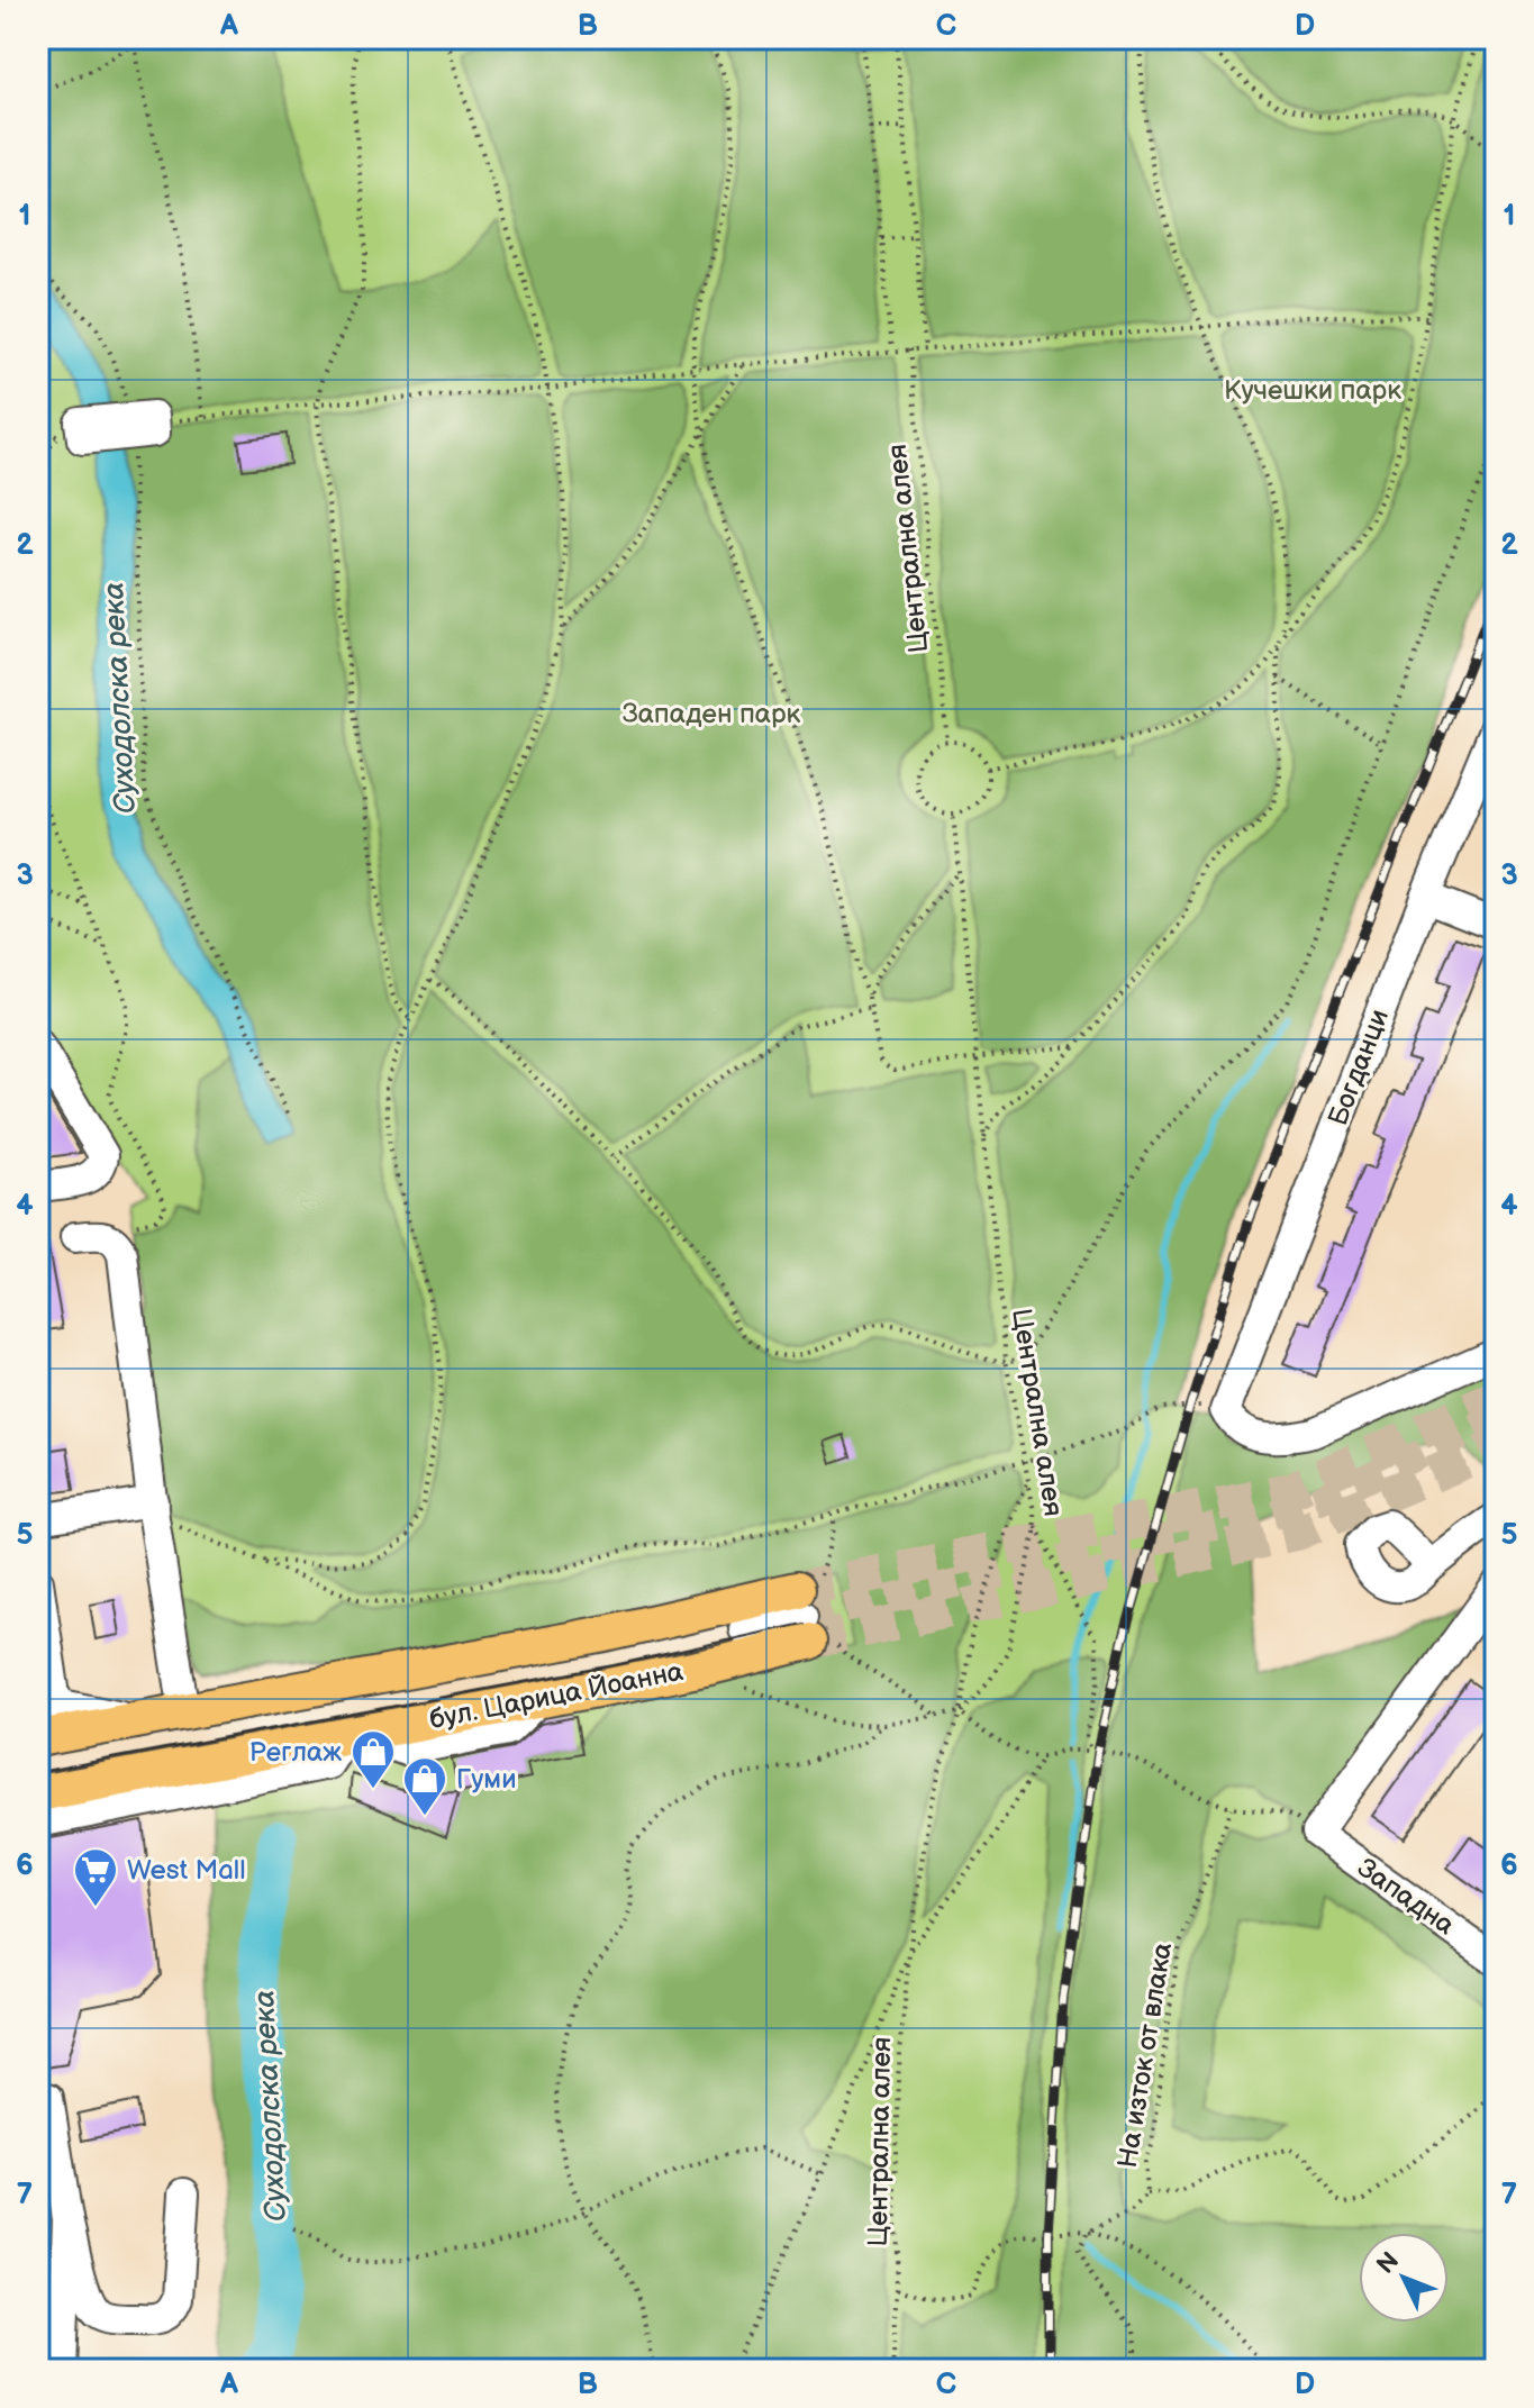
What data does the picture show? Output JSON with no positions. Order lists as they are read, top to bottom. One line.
{"streets":{"main road":["бул. Царица Йоанна"],"street":["Богданци","Западна"],"path":["Централна алея","На изток от влака"]},"water":["Суходолска река"],"parks":["Кучешки парк","Западен парк"],"places":{"shop":["Реглаж","Гуми"],"supermarket":["West Mall"]},"north":"top left","grid":{"columns":["A","B","C","D"],"rows":["1","2","3","4","5","6","7"]}}
